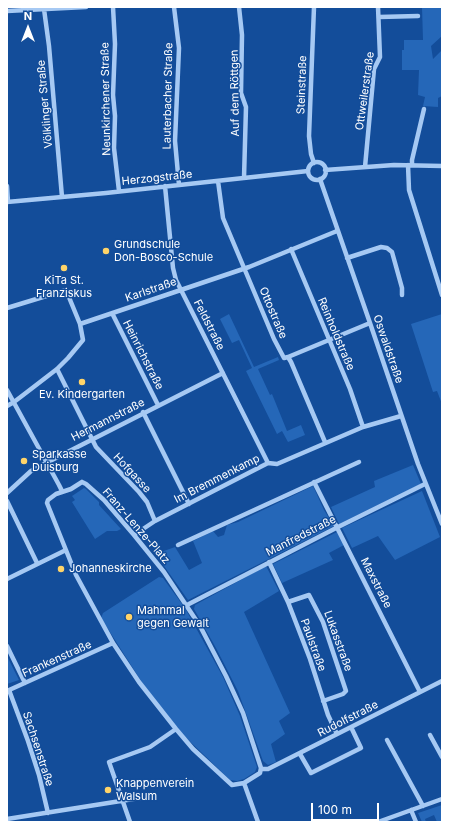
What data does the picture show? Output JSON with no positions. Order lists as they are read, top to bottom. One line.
{"streets":{"street":["Steinstraße","Ottweilerstraße","Auf dem Röttgen","Lauterbacher Straße","Neunkirchener Straße","Völklinger Straße","Herzogstraße","Karlstraße","Ottostraße","Feldstraße","Reinholdstraße","Oswaldstraße","Heinrichstraße","Hermannstraße","Hofgasse","Im Bremmenkamp","Franz-Lenze-Platz","Manfredstraße","Maxstraße","Lukasstraße","Paulstraße","Frankenstraße","Rudolfstraße","Sachsenstraße"]},"crossings":[["Steinstraße","Herzogstraße"],["Steinstraße","Oswaldstraße"],["Auf dem Röttgen","Herzogstraße"],["Lauterbacher Straße","Herzogstraße"],["Neunkirchener Straße","Herzogstraße"],["Völklinger Straße","Herzogstraße"],["Herzogstraße","Ottostraße"],["Herzogstraße","Feldstraße"],["Herzogstraße","Oswaldstraße"],["Karlstraße","Ottostraße"],["Karlstraße","Feldstraße"],["Karlstraße","Reinholdstraße"],["Karlstraße","Oswaldstraße"],["Karlstraße","Heinrichstraße"],["Ottostraße","Im Bremmenkamp"],["Feldstraße","Hermannstraße"],["Feldstraße","Im Bremmenkamp"],["Reinholdstraße","Im Bremmenkamp"],["Oswaldstraße","Im Bremmenkamp"],["Oswaldstraße","Manfredstraße"],["Heinrichstraße","Hermannstraße"],["Hermannstraße","Hofgasse"],["Hofgasse","Im Bremmenkamp"],["Im Bremmenkamp","Franz-Lenze-Platz"],["Franz-Lenze-Platz","Manfredstraße"],["Franz-Lenze-Platz","Frankenstraße"],["Franz-Lenze-Platz","Rudolfstraße"],["Manfredstraße","Maxstraße"],["Manfredstraße","Paulstraße"],["Maxstraße","Rudolfstraße"],["Lukasstraße","Paulstraße"],["Paulstraße","Rudolfstraße"],["Frankenstraße","Sachsenstraße"]],"places":["Grundschule Don-Bosco-Schule","KiTa St. Franziskus","Ev. Kindergarten","Sparkasse Duisburg","Johanneskirche","Mahnmal gegen Gewalt","Knappenverein Walsum"],"scale_bar":"100 m","north":"top"}
